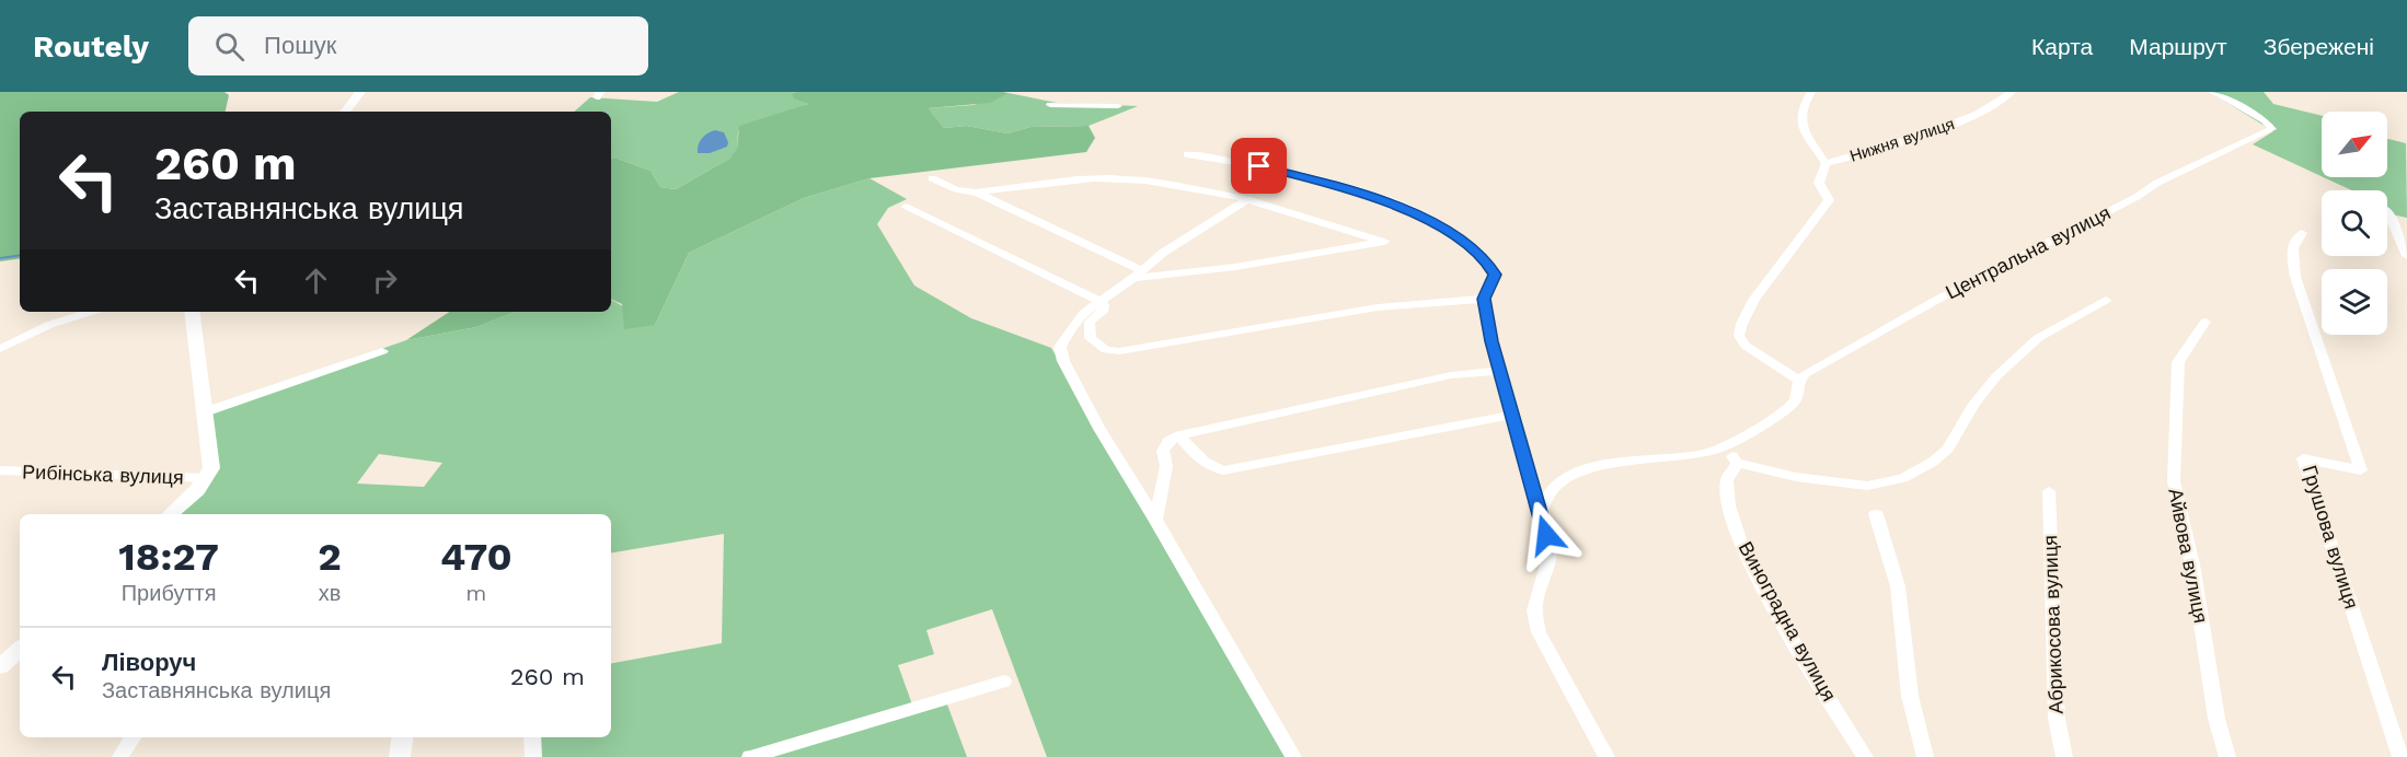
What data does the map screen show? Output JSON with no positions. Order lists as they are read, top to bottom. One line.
{"streets":{"street":["Нижня вулиця","Центральна вулиця","Рибінська вулиця","Грушова вулиця","Айвова вулиця","Виноградна вулиця","Абрикосова вулиця"]},"north":"top right","page":{"header":"Routely","search":"Пошук","nav":["Карта","Маршрут","Збережені"],"turn":["260 m","Заставнянська вулиця"],"eta":["18:27","Прибуття","2","хв","470","m"],"list":[{"name":"Ліворуч","note":"Заставнянська вулиця","value":"260 m"}]}}
